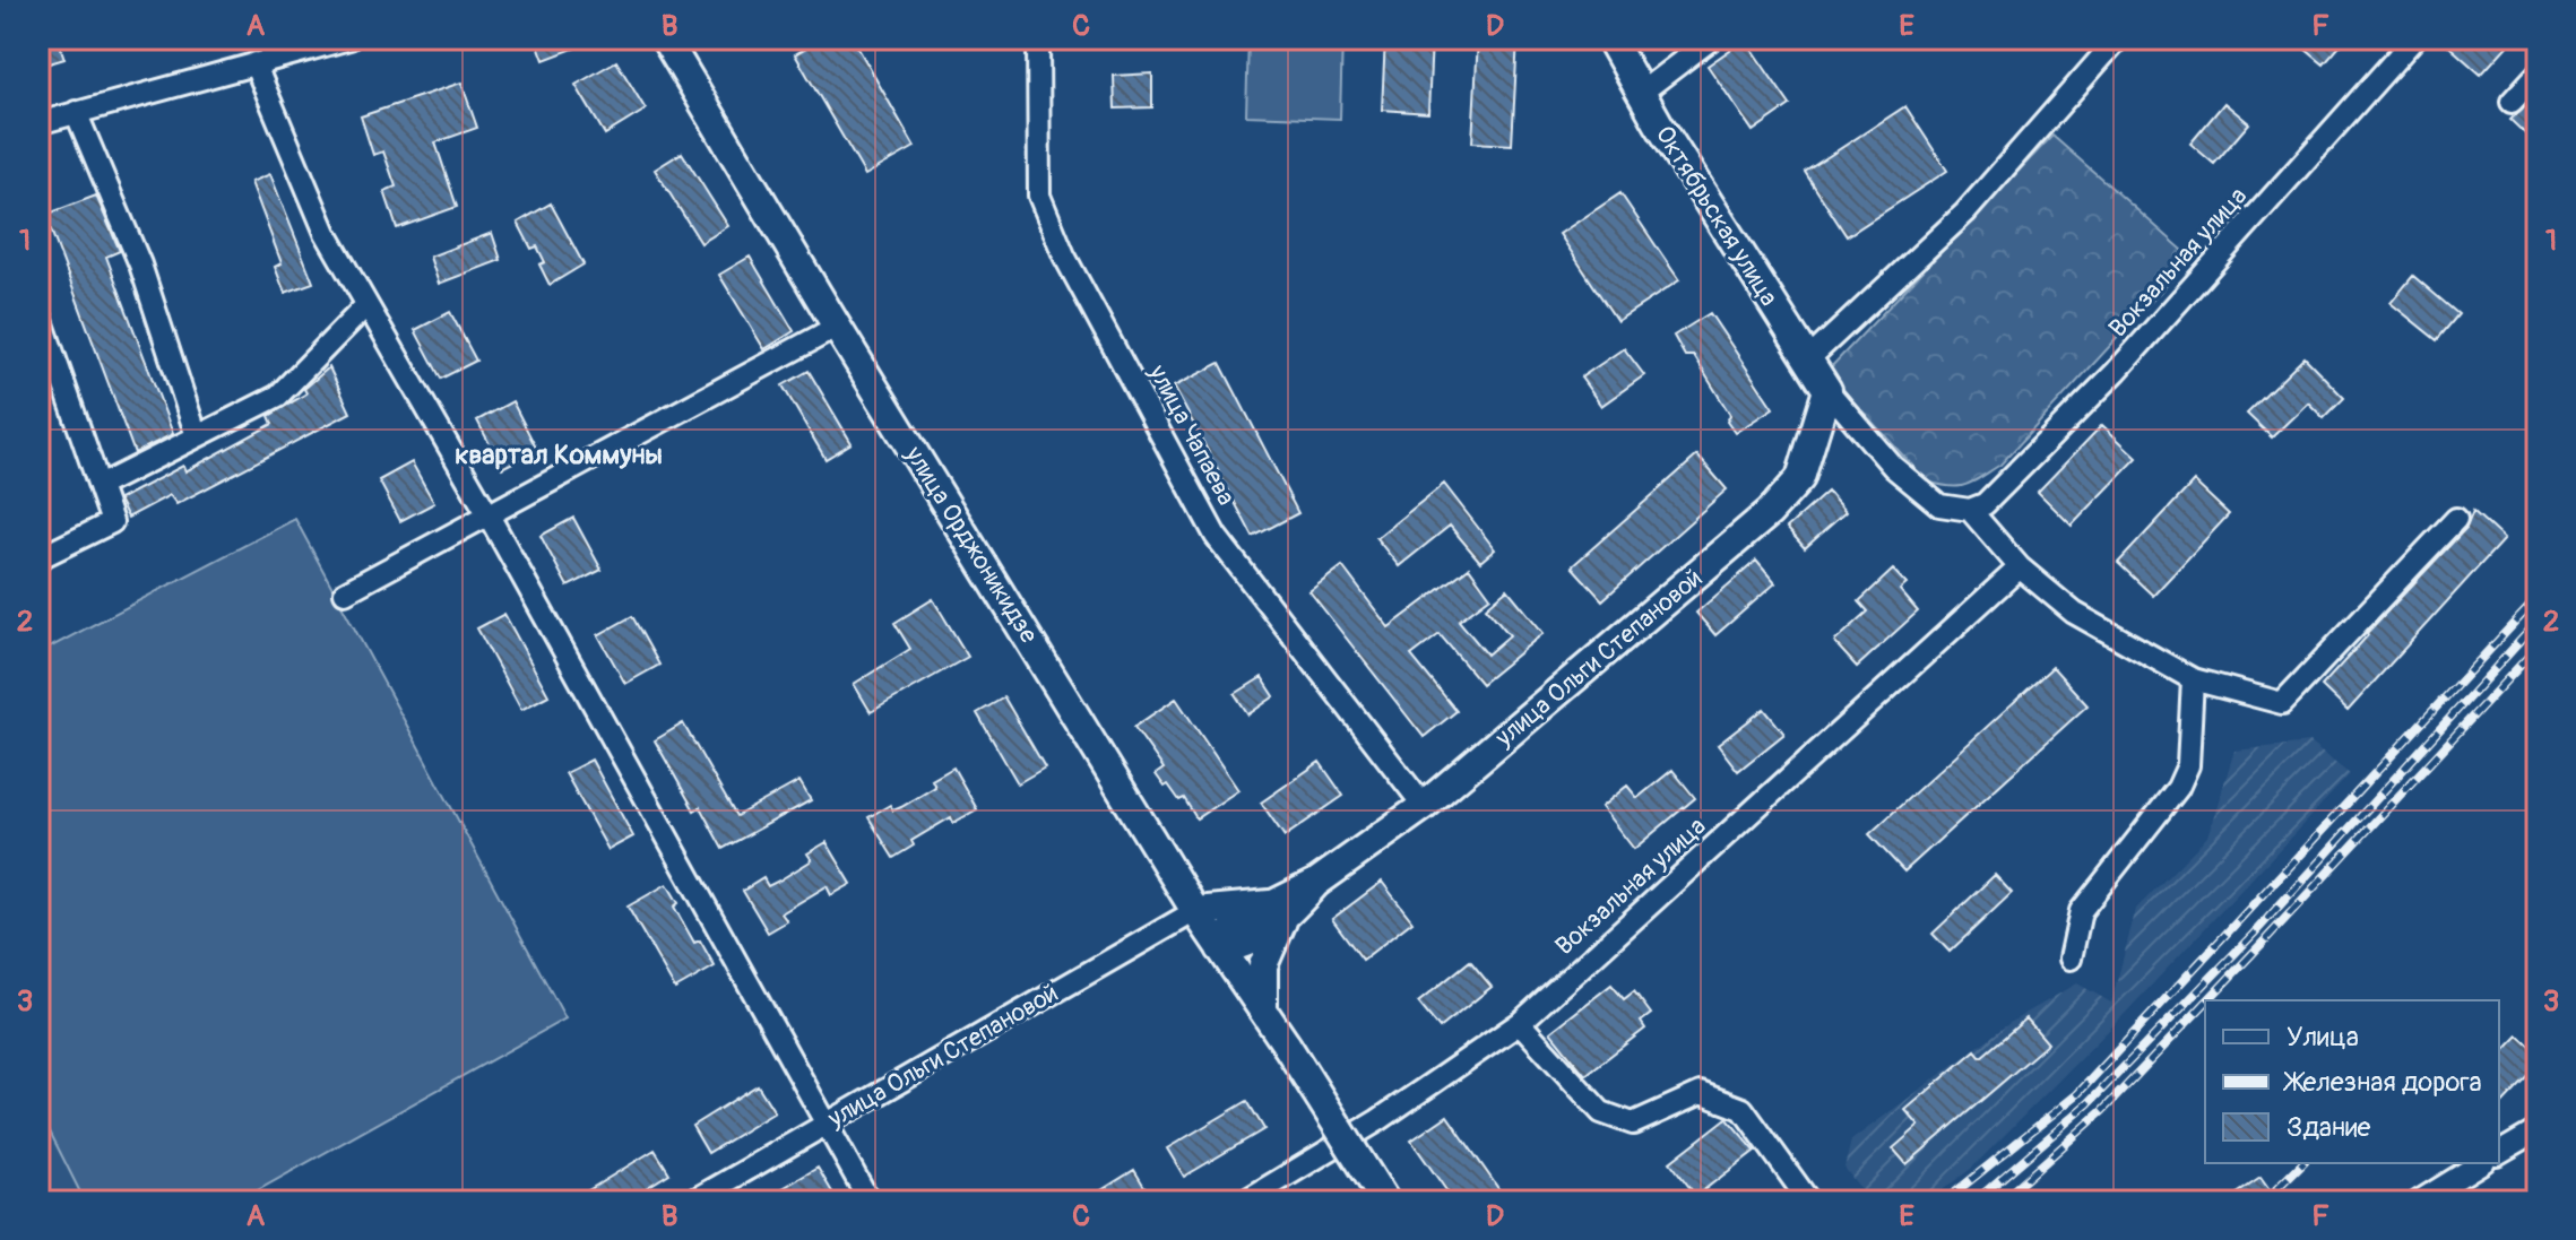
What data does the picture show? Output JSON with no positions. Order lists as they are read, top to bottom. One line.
{"streets":{"main road":["Октябрьская улица","улица Орджоникидзе","улица Ольги Степановой"],"street":["Вокзальная улица","улица Чапаева"]},"crossings":[["Октябрьская улица","улица Ольги Степановой"],["улица Чапаева","улица Ольги Степановой"],["улица Орджоникидзе","улица Ольги Степановой"]],"districts":["квартал Коммуны"],"legend":["Улица","Железная дорога","Здание"],"grid":{"columns":["A","B","C","D","E","F"],"rows":["1","2","3"]}}
